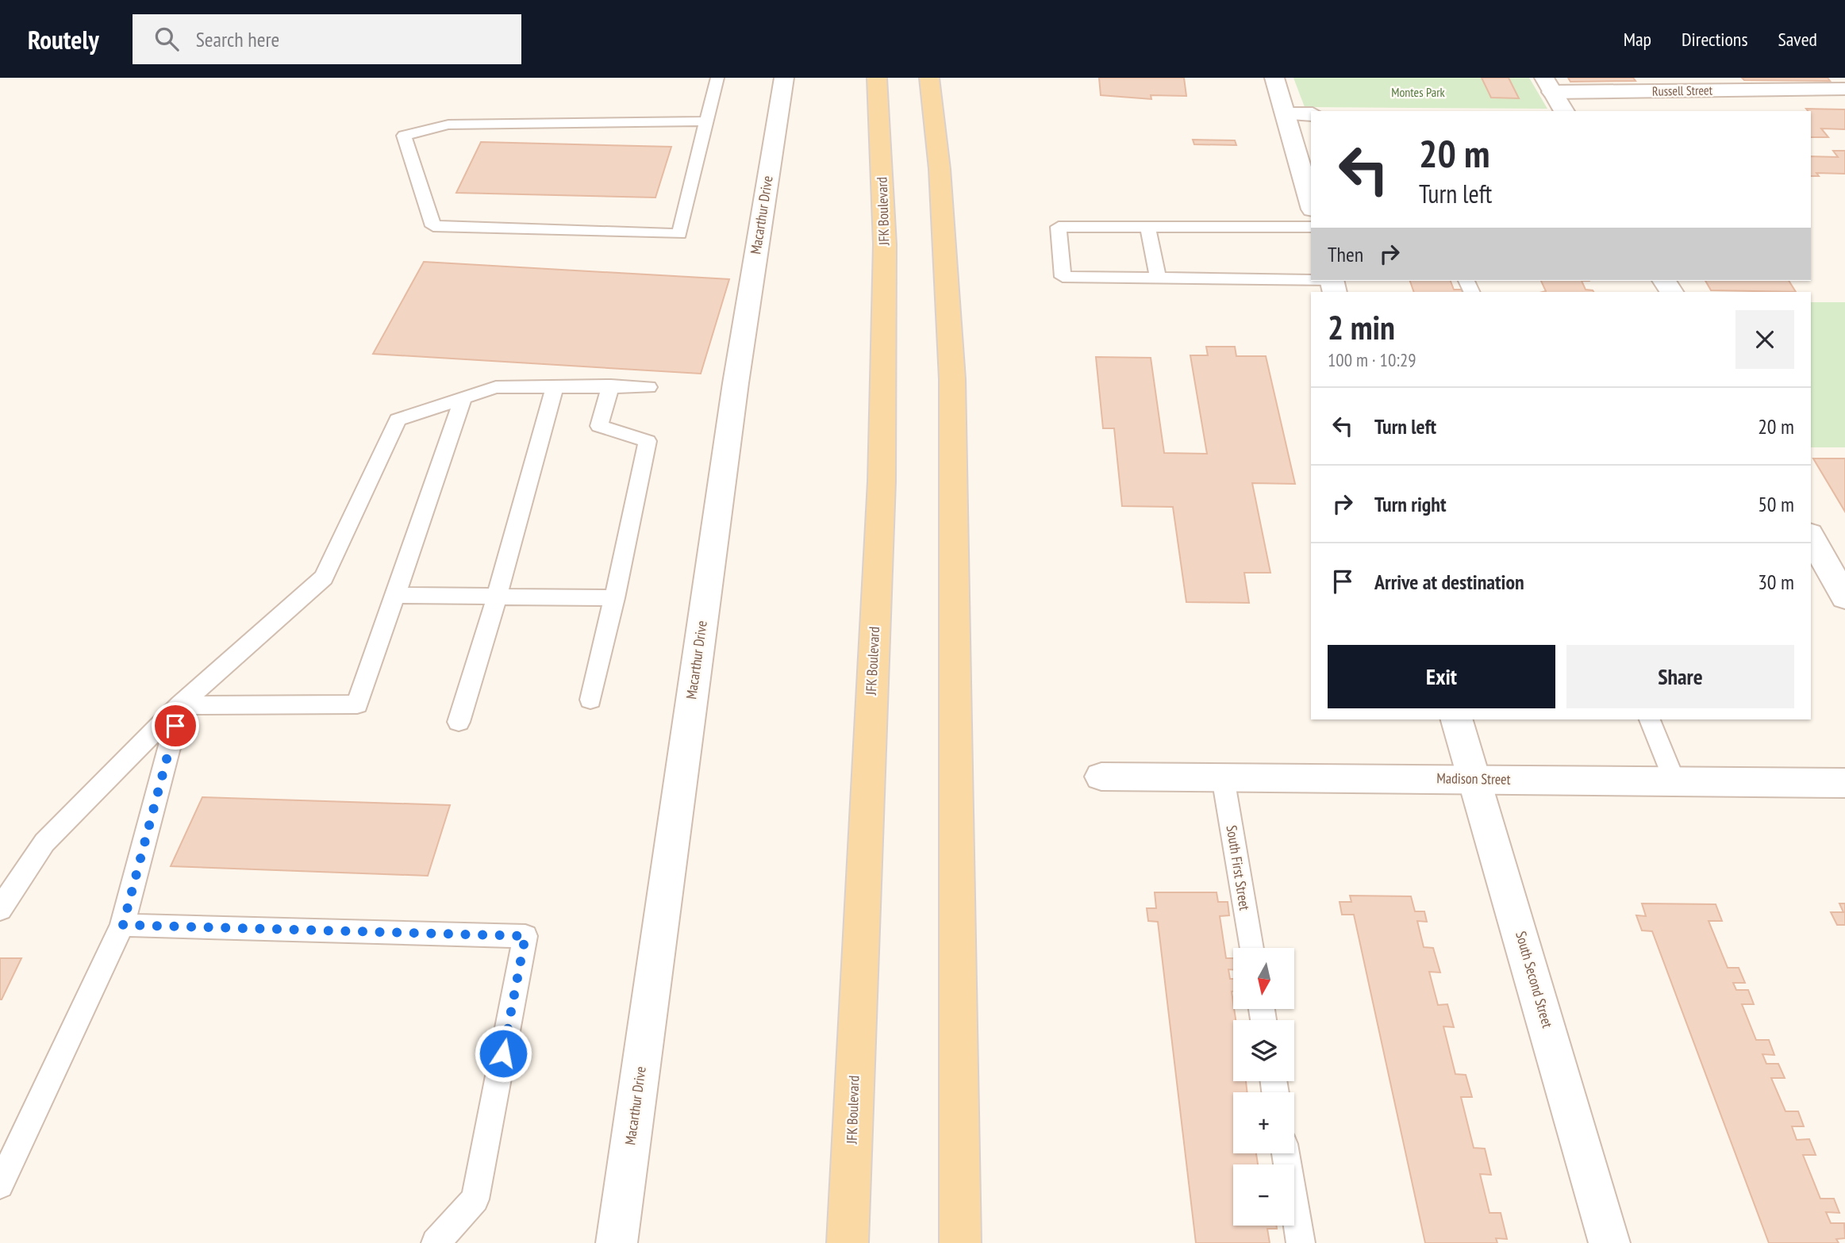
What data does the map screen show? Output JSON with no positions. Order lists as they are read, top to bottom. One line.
{"streets":{"main road":["JFK Boulevard"],"street":["Russell Street","Macarthur Drive","Madison Street","South Second Street"],"lane":["South First Street"]},"crossings":[["Madison Street","South First Street"],["Madison Street","South Second Street"]],"parks":["Montes Park"],"north":"bottom","page":{"header":"Routely","search":"Search here","nav":["Map","Directions","Saved"],"turn":["20 m","Turn left"],"then":"Then","heading":["2 min","100 m · 10:29"],"list":[{"name":"Turn left","value":"20 m"},{"name":"Turn right","value":"50 m"},{"name":"Arrive at destination","value":"30 m"}],"buttons":["Exit","Share"],"map_buttons":["+","−"]}}
